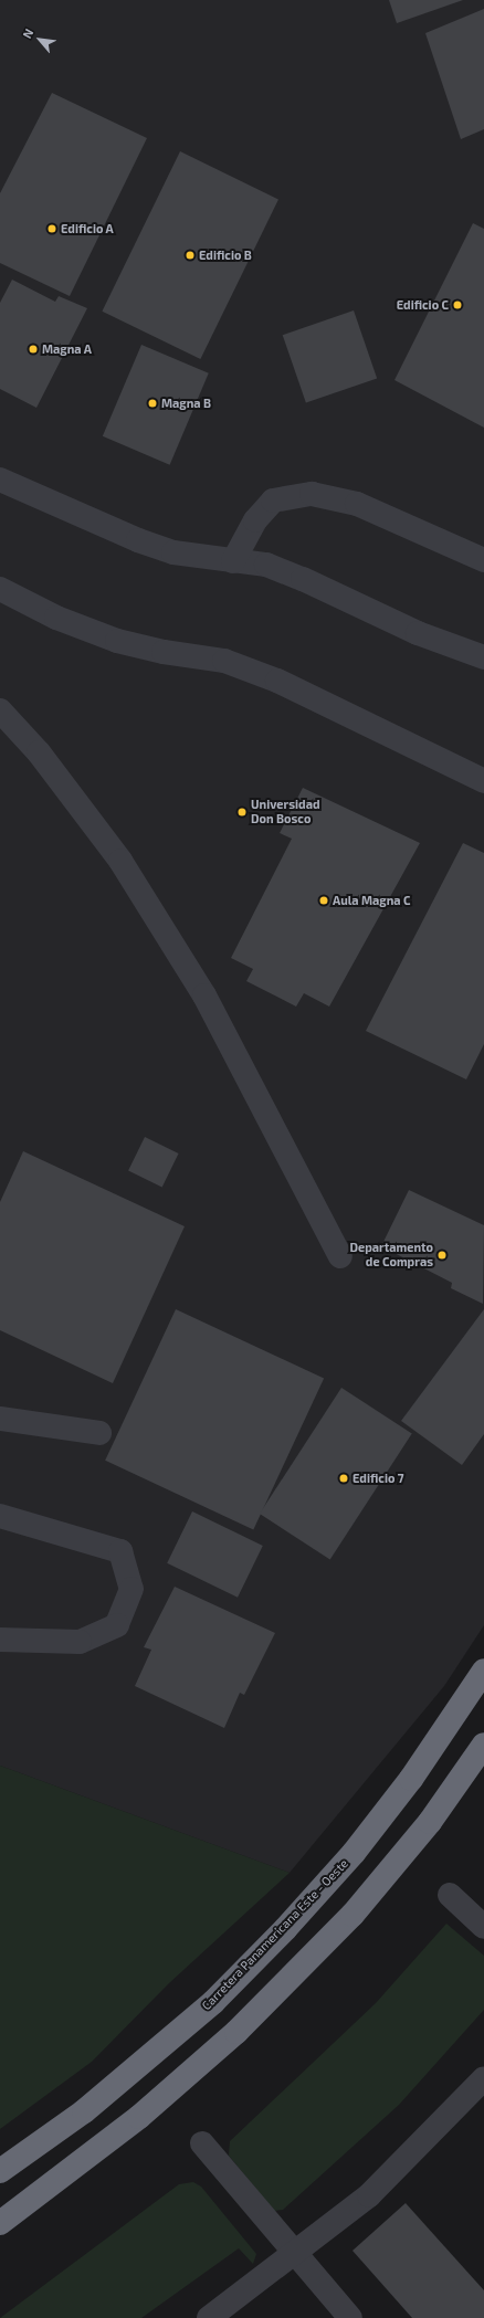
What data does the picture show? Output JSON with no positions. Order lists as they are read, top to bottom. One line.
{"streets":{"highway":["Carretera Panamericana Este - Oeste"]},"places":["Edificio A","Edificio B","Edificio C","Magna A","Magna B","Universidad Don Bosco","Aula Magna C","Departamento de Compras","Edificio 7"],"north":"top left"}
